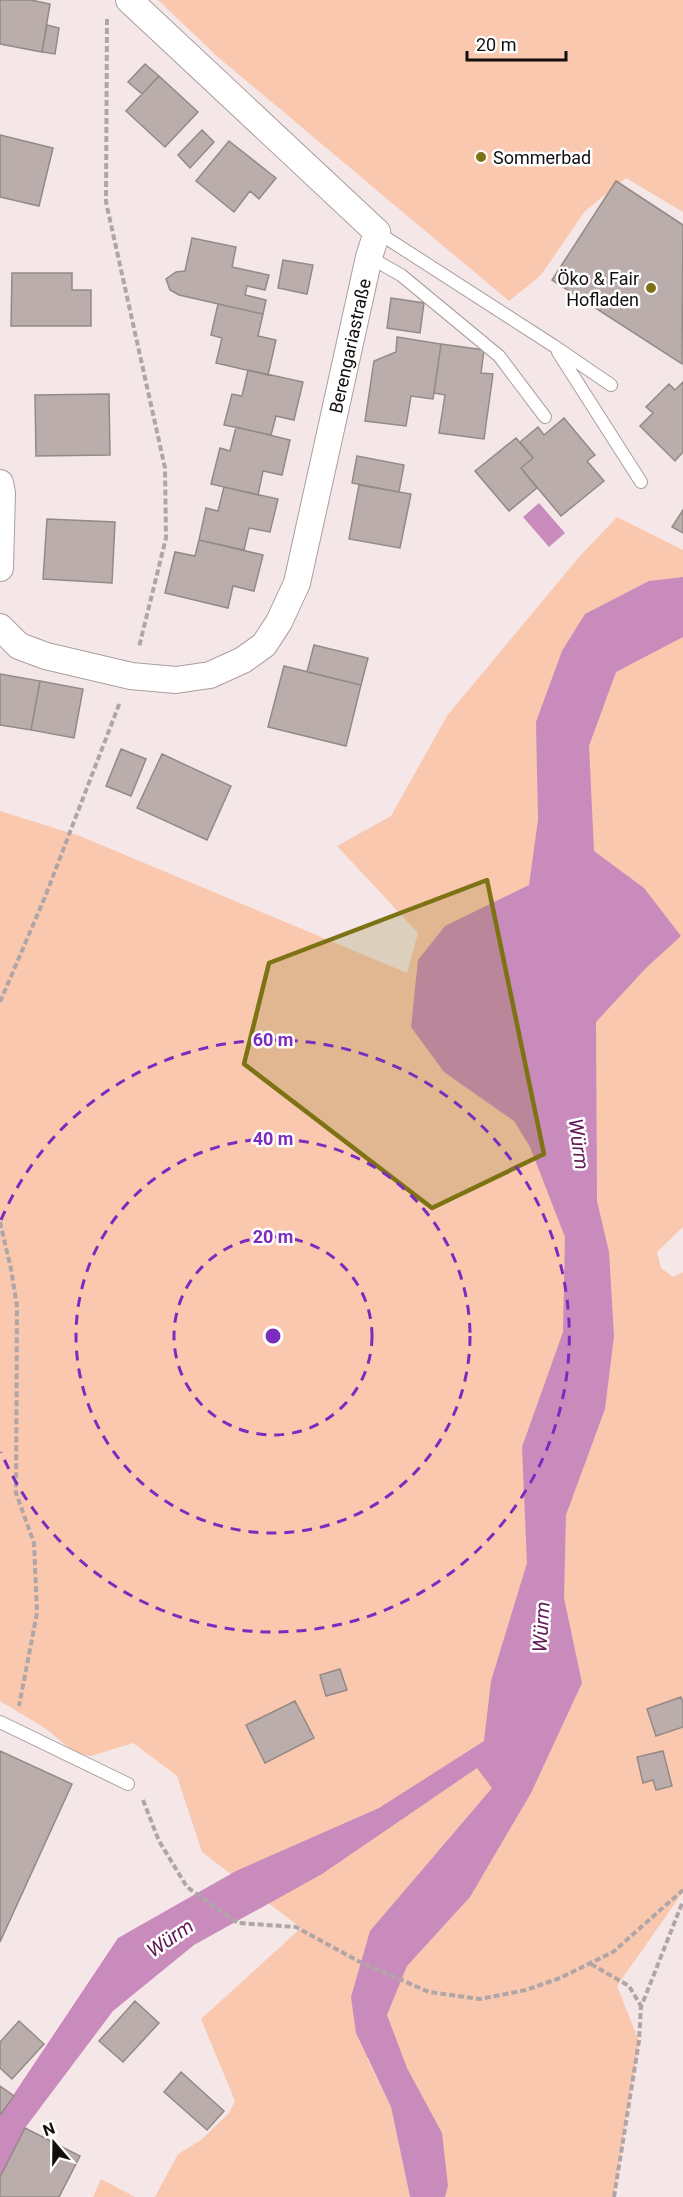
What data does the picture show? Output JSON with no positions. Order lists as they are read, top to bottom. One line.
{"streets":{"street":["Berengariastraße"]},"water":["Würm"],"places":["Sommerbad","Öko & Fair Hofladen"],"scale_bar":"20 m","north":"top","rings":["60 m","40 m","20 m"]}
